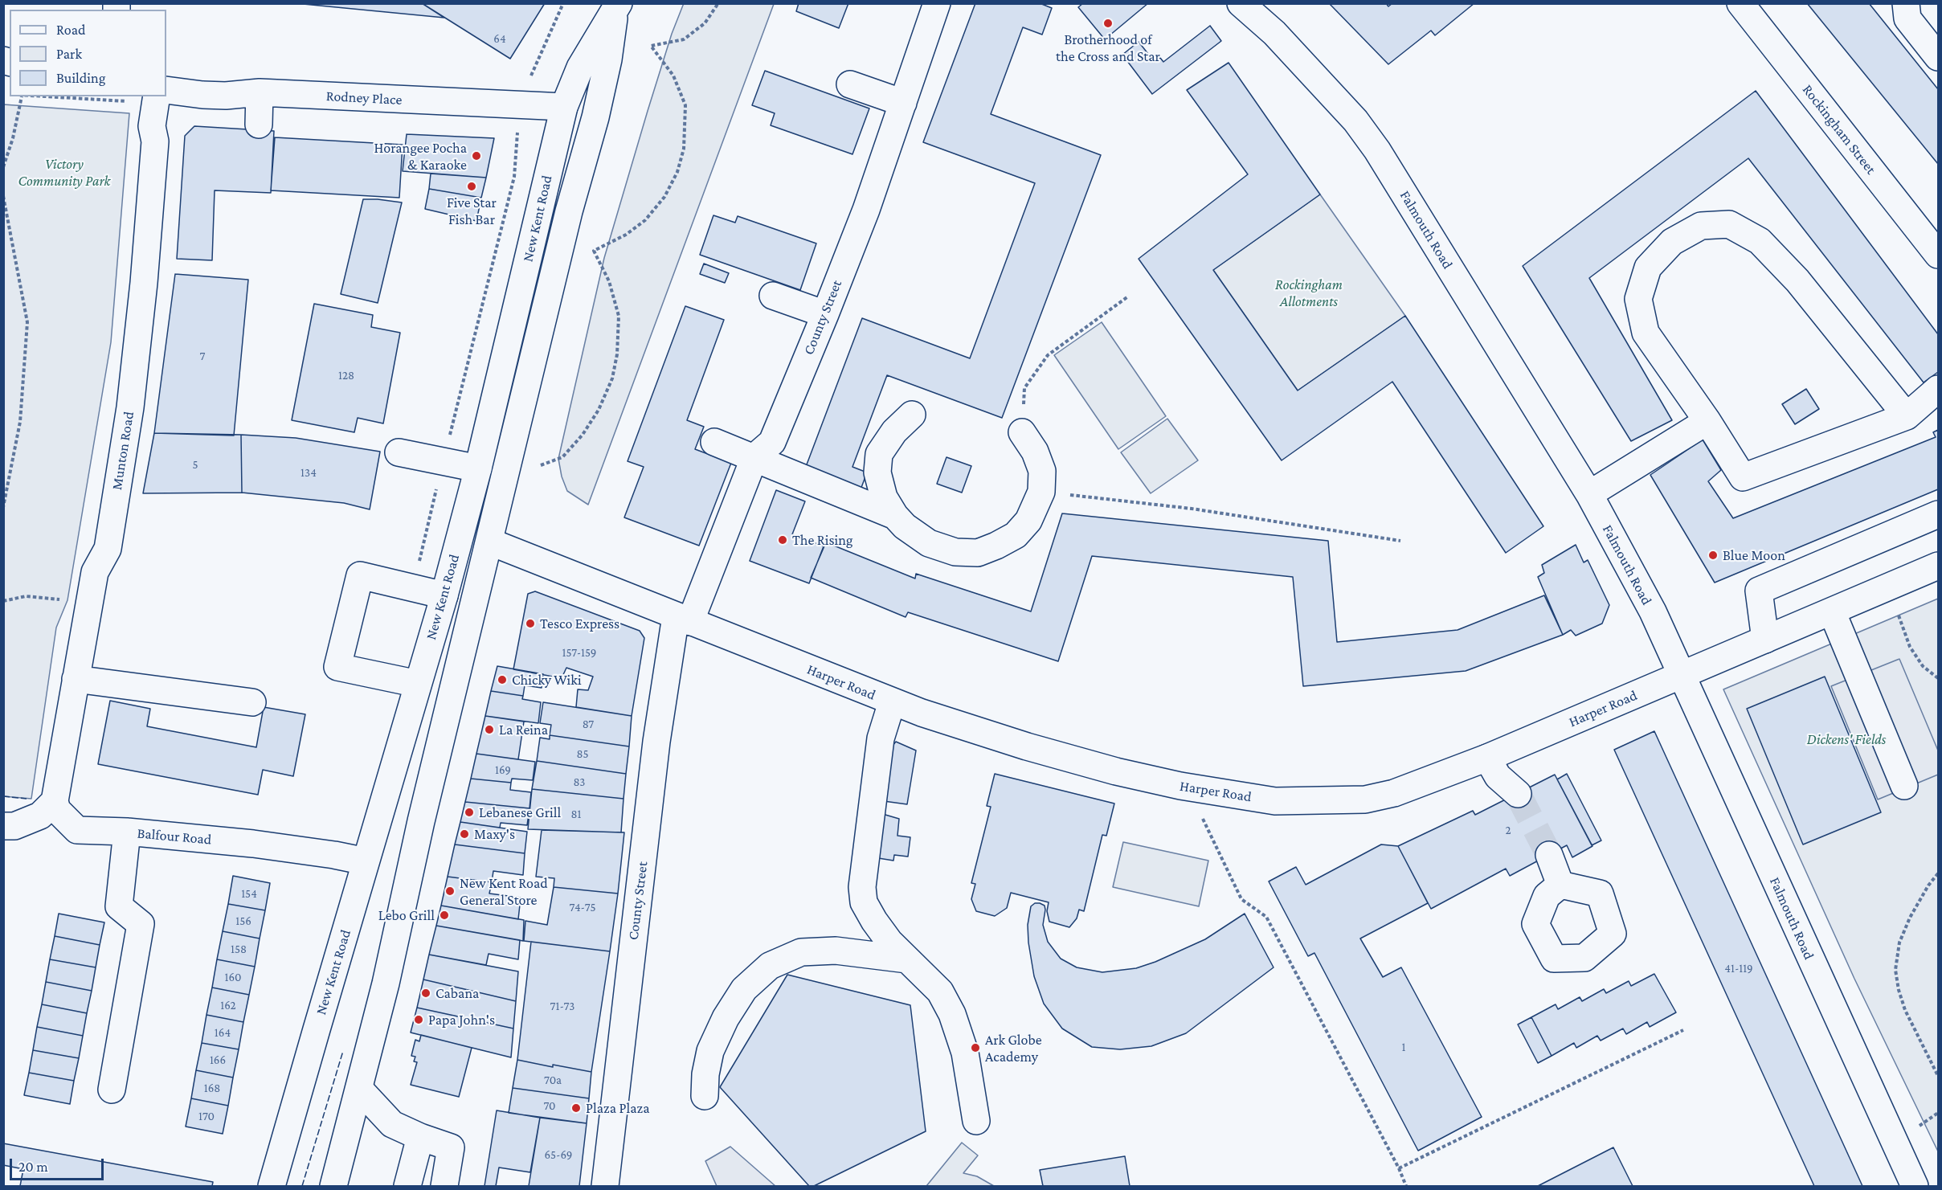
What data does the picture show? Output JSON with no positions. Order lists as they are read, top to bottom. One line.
{"streets":{"main road":["Rodney Place","Rockingham Street","New Kent Road","Falmouth Road","County Street","Munton Road","Harper Road","Balfour Road"]},"crossings":[["Rodney Place","New Kent Road"],["New Kent Road","Harper Road"],["New Kent Road","Balfour Road"],["Falmouth Road","Harper Road"],["County Street","Harper Road"],["Munton Road","Balfour Road"]],"parks":["Victory Community Park","Rockingham Allotments","Dickens' Fields"],"places":["Brotherhood of the Cross and Star","Horangee Pocha & Karaoke","Five Star Fish Bar","The Rising","Blue Moon","Tesco Express","Chicky Wiki","La Reina","Lebanese Grill","Maxy's","New Kent Road General Store","Lebo Grill","Cabana","Papa John's","Ark Globe Academy","Plaza Plaza"],"house_numbers":["64","7","128","5","134","157-159","87","85","169","83","81","2","154","74-75","156","158","41-119","160","162","71-73","164","1","166","70a","168","70","170","65-69"],"legend":["Road","Park","Building"],"scale_bar":"20 m"}
